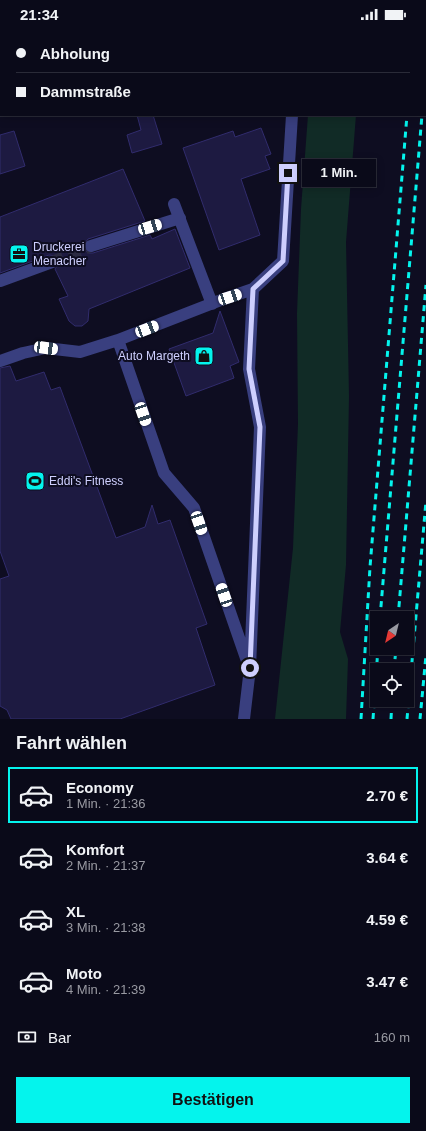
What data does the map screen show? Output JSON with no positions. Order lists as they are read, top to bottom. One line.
{"places":{"office":["Druckerei Menacher"],"shop":["Auto Margeth"],"sports":["Eddi's Fitness"]},"north":"bottom left","page":{"status":"21:34","banner":["Abholung","Dammstraße"],"bubble":"1 Min.","heading":"Fahrt wählen","list":[{"name":"Economy","note":"1 Min. · 21:36","value":"2.70 €"},{"name":"Komfort","note":"2 Min. · 21:37","value":"3.64 €"},{"name":"XL","note":"3 Min. · 21:38","value":"4.59 €"},{"name":"Moto","note":"4 Min. · 21:39","value":"3.47 €"}],"pay":["Bar","160 m"],"buttons":"Bestätigen"}}
